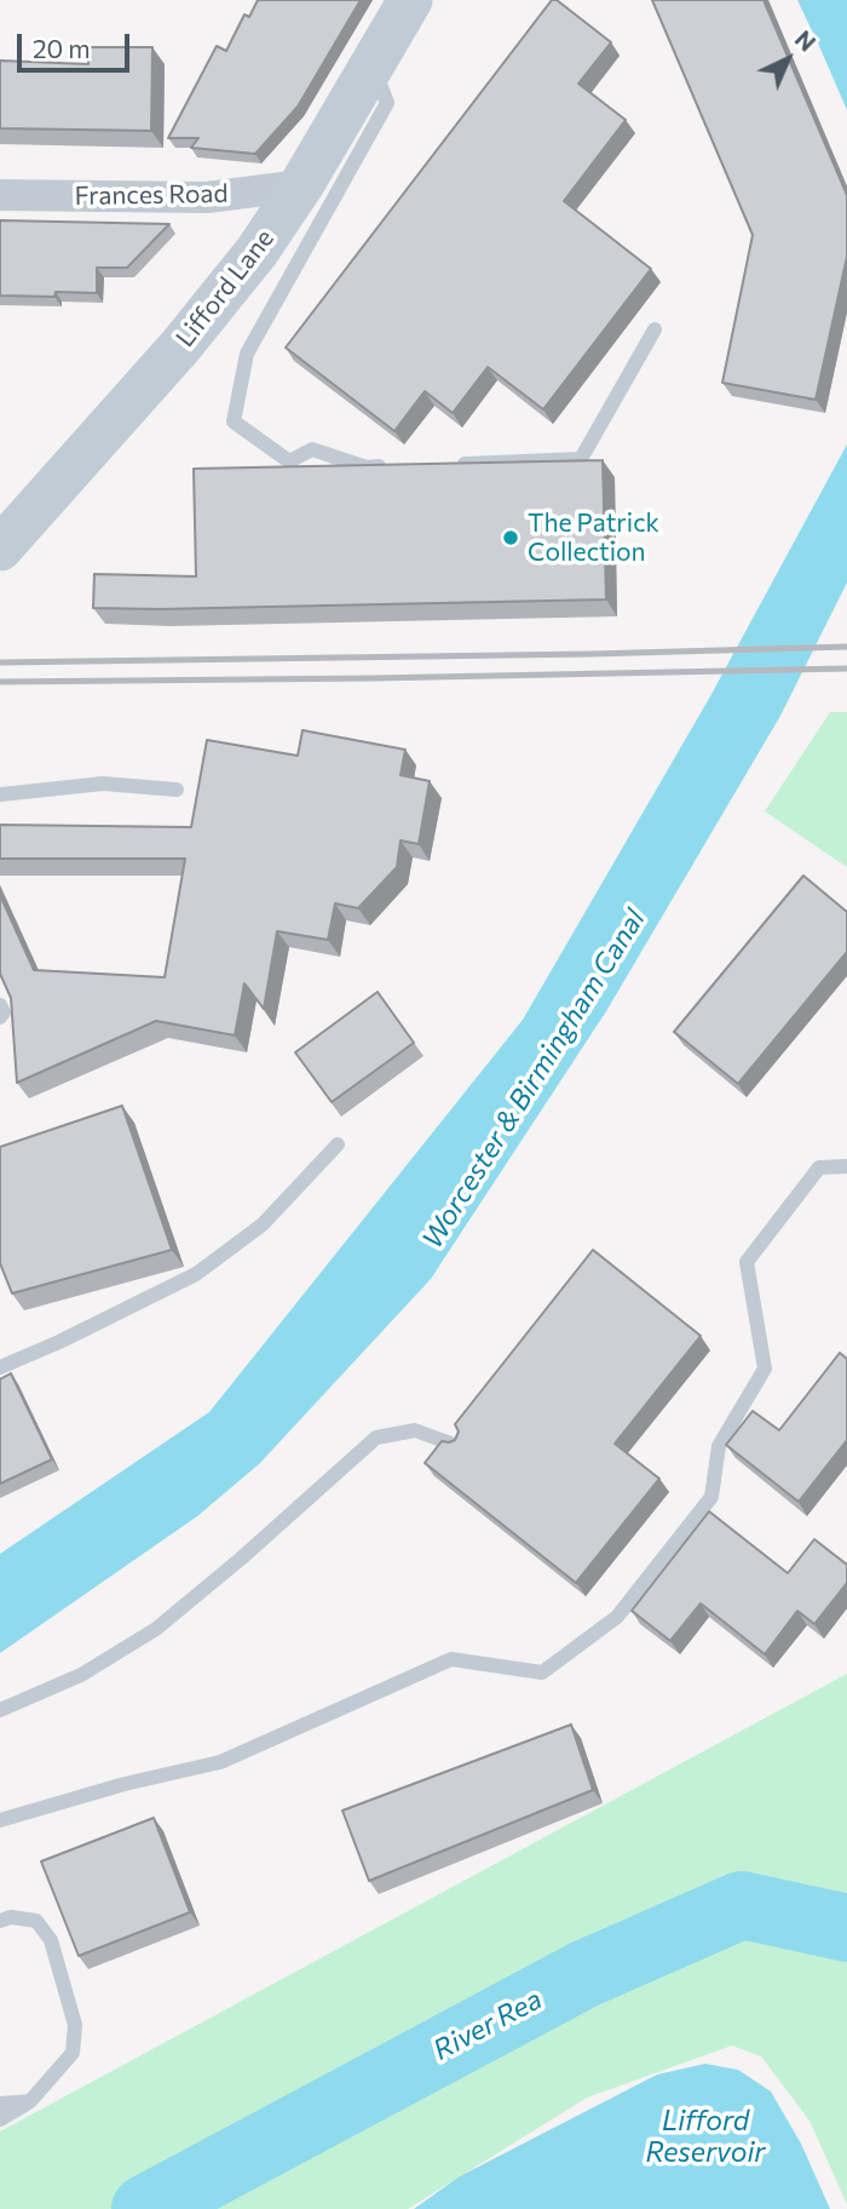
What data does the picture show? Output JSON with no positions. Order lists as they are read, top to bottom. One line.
{"streets":{"street":["Frances Road","Lifford Lane"]},"crossings":[["Frances Road","Lifford Lane"]],"water":["Worcester & Birmingham Canal","River Rea","Lifford Reservoir"],"places":["The Patrick Collection"],"scale_bar":"20 m","north":"top right"}
